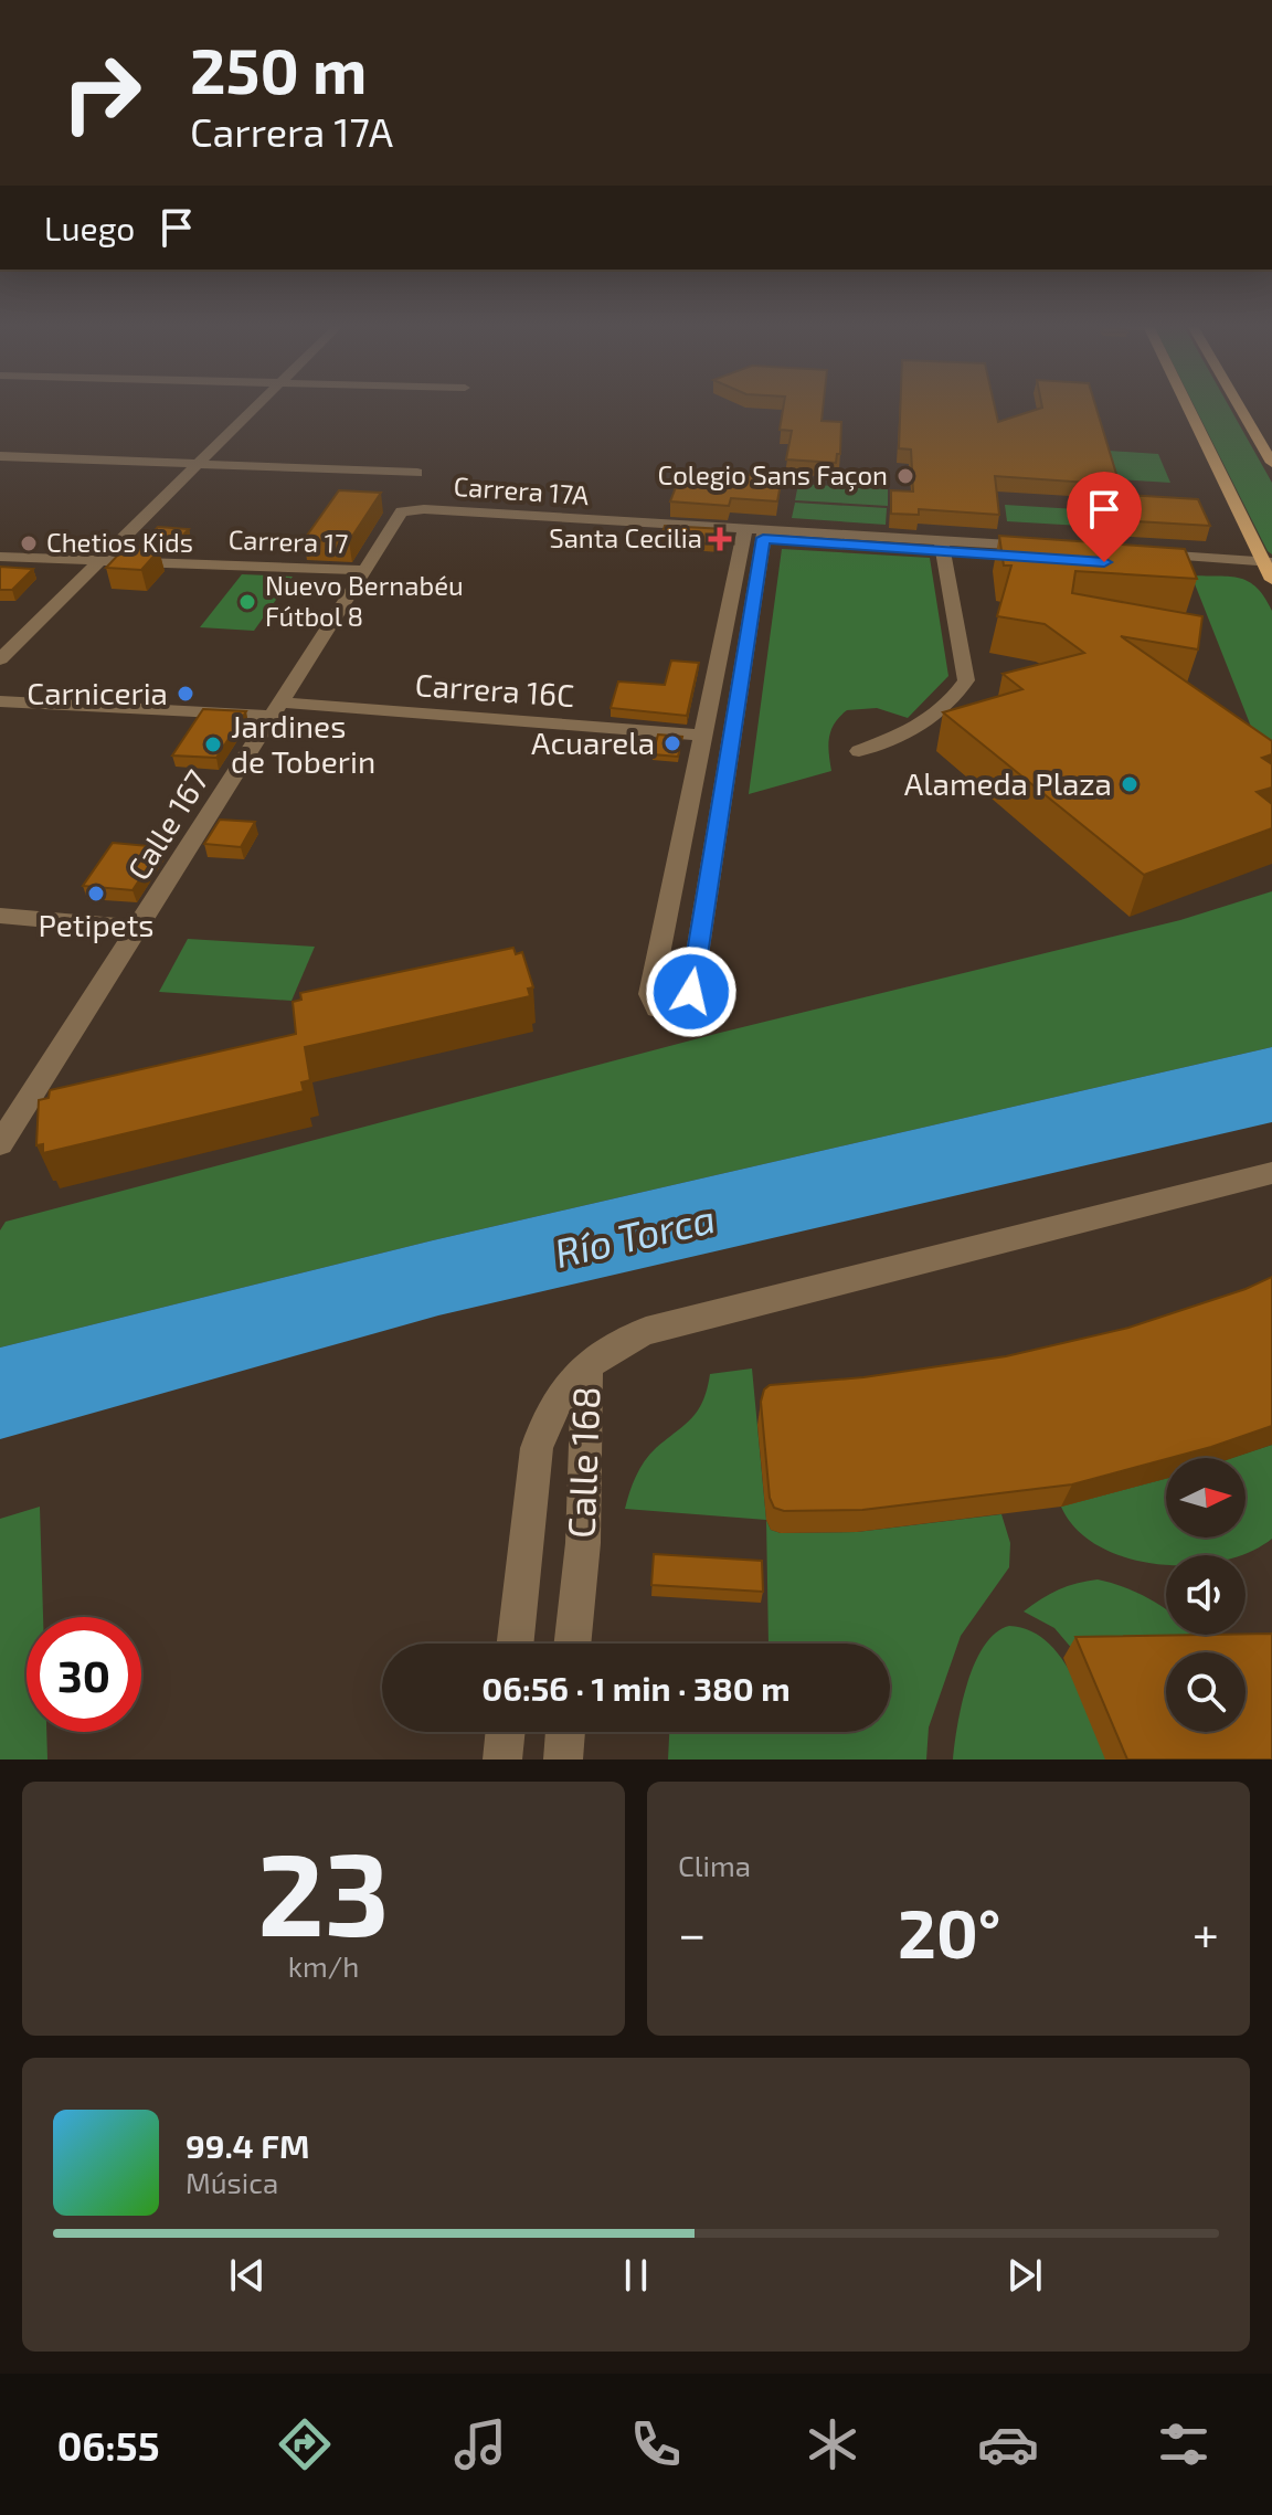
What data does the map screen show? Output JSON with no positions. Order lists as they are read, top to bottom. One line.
{"streets":{"street":["Carrera 17A","Carrera 17","Carrera 16C","Calle 167","Calle 168"]},"crossings":[["Carrera 17A","Calle 167"],["Carrera 17","Calle 167"],["Carrera 16C","Calle 167"]],"water":["Río Torca"],"places":{"other":["Colegio Sans Façon","Chetios Kids","Nuevo Bernabéu Fútbol 8","Carniceria","Acuarela","Jardines de Toberin","Alameda Plaza","Petipets"],"health":["Santa Cecilia"]},"north":"right","page":{"turn":["250 m","Carrera 17A"],"then":"Luego","limit":"30","trip":"06:56 · 1 min · 380 m","tile":[["23","km/h"],"Clima"],"heat":["−","20°","+"],"song":["99.4 FM","Música"],"tabs":"06:55"}}
